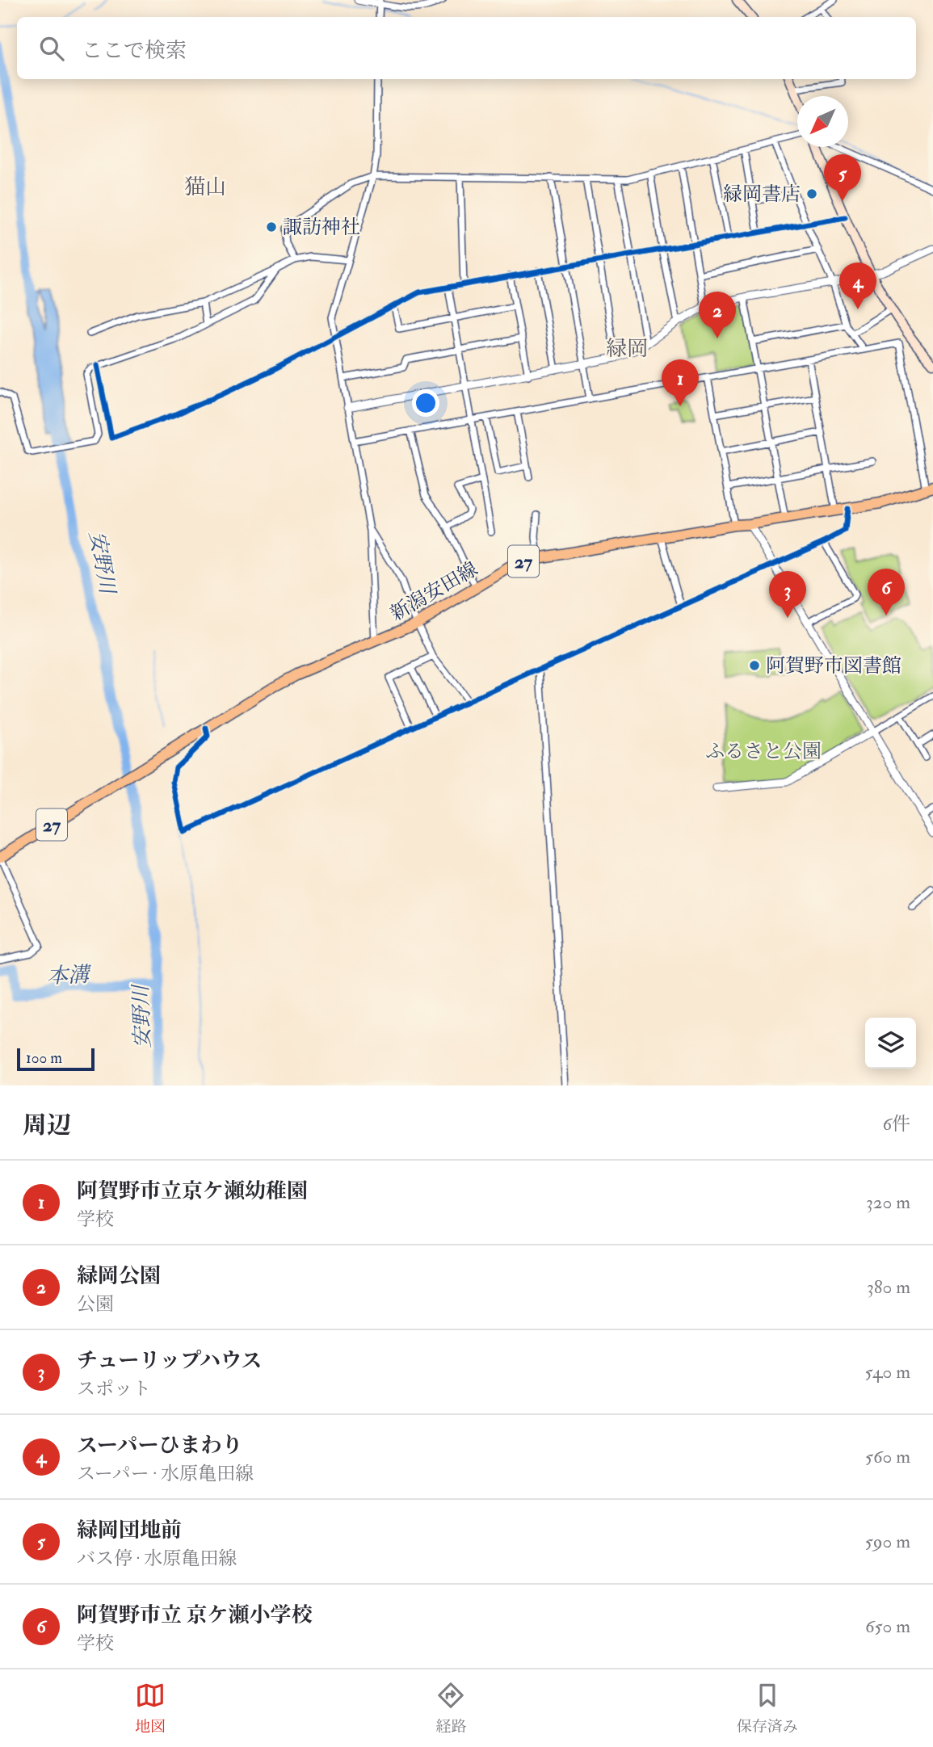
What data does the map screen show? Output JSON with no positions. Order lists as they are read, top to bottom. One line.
{"streets":{"main road":["27","新潟安田線"]},"districts":["猫山","緑岡"],"water":["安野川","本溝"],"parks":["ふるさと公園"],"places":["緑岡書店","諏訪神社","阿賀野市図書館"],"scale_bar":"100 m","north":"bottom left","page":{"search":"ここで検索","pins":["5","4","2","1","6","3"],"scale":"100 m","heading":["周辺","6件"],"list":[{"mark":"1","name":"阿賀野市立京ケ瀬幼稚園","note":"学校","value":"320 m"},{"mark":"2","name":"緑岡公園","note":"公園","value":"380 m"},{"mark":"3","name":"チューリップハウス","note":"スポット","value":"540 m"},{"mark":"4","name":"スーパーひまわり","note":"スーパー · 水原亀田線","value":"560 m"},{"mark":"5","name":"緑岡団地前","note":"バス停 · 水原亀田線","value":"590 m"},{"mark":"6","name":"阿賀野市立 京ケ瀬小学校","note":"学校","value":"650 m"}],"nav":["地図","経路","保存済み"]}}
